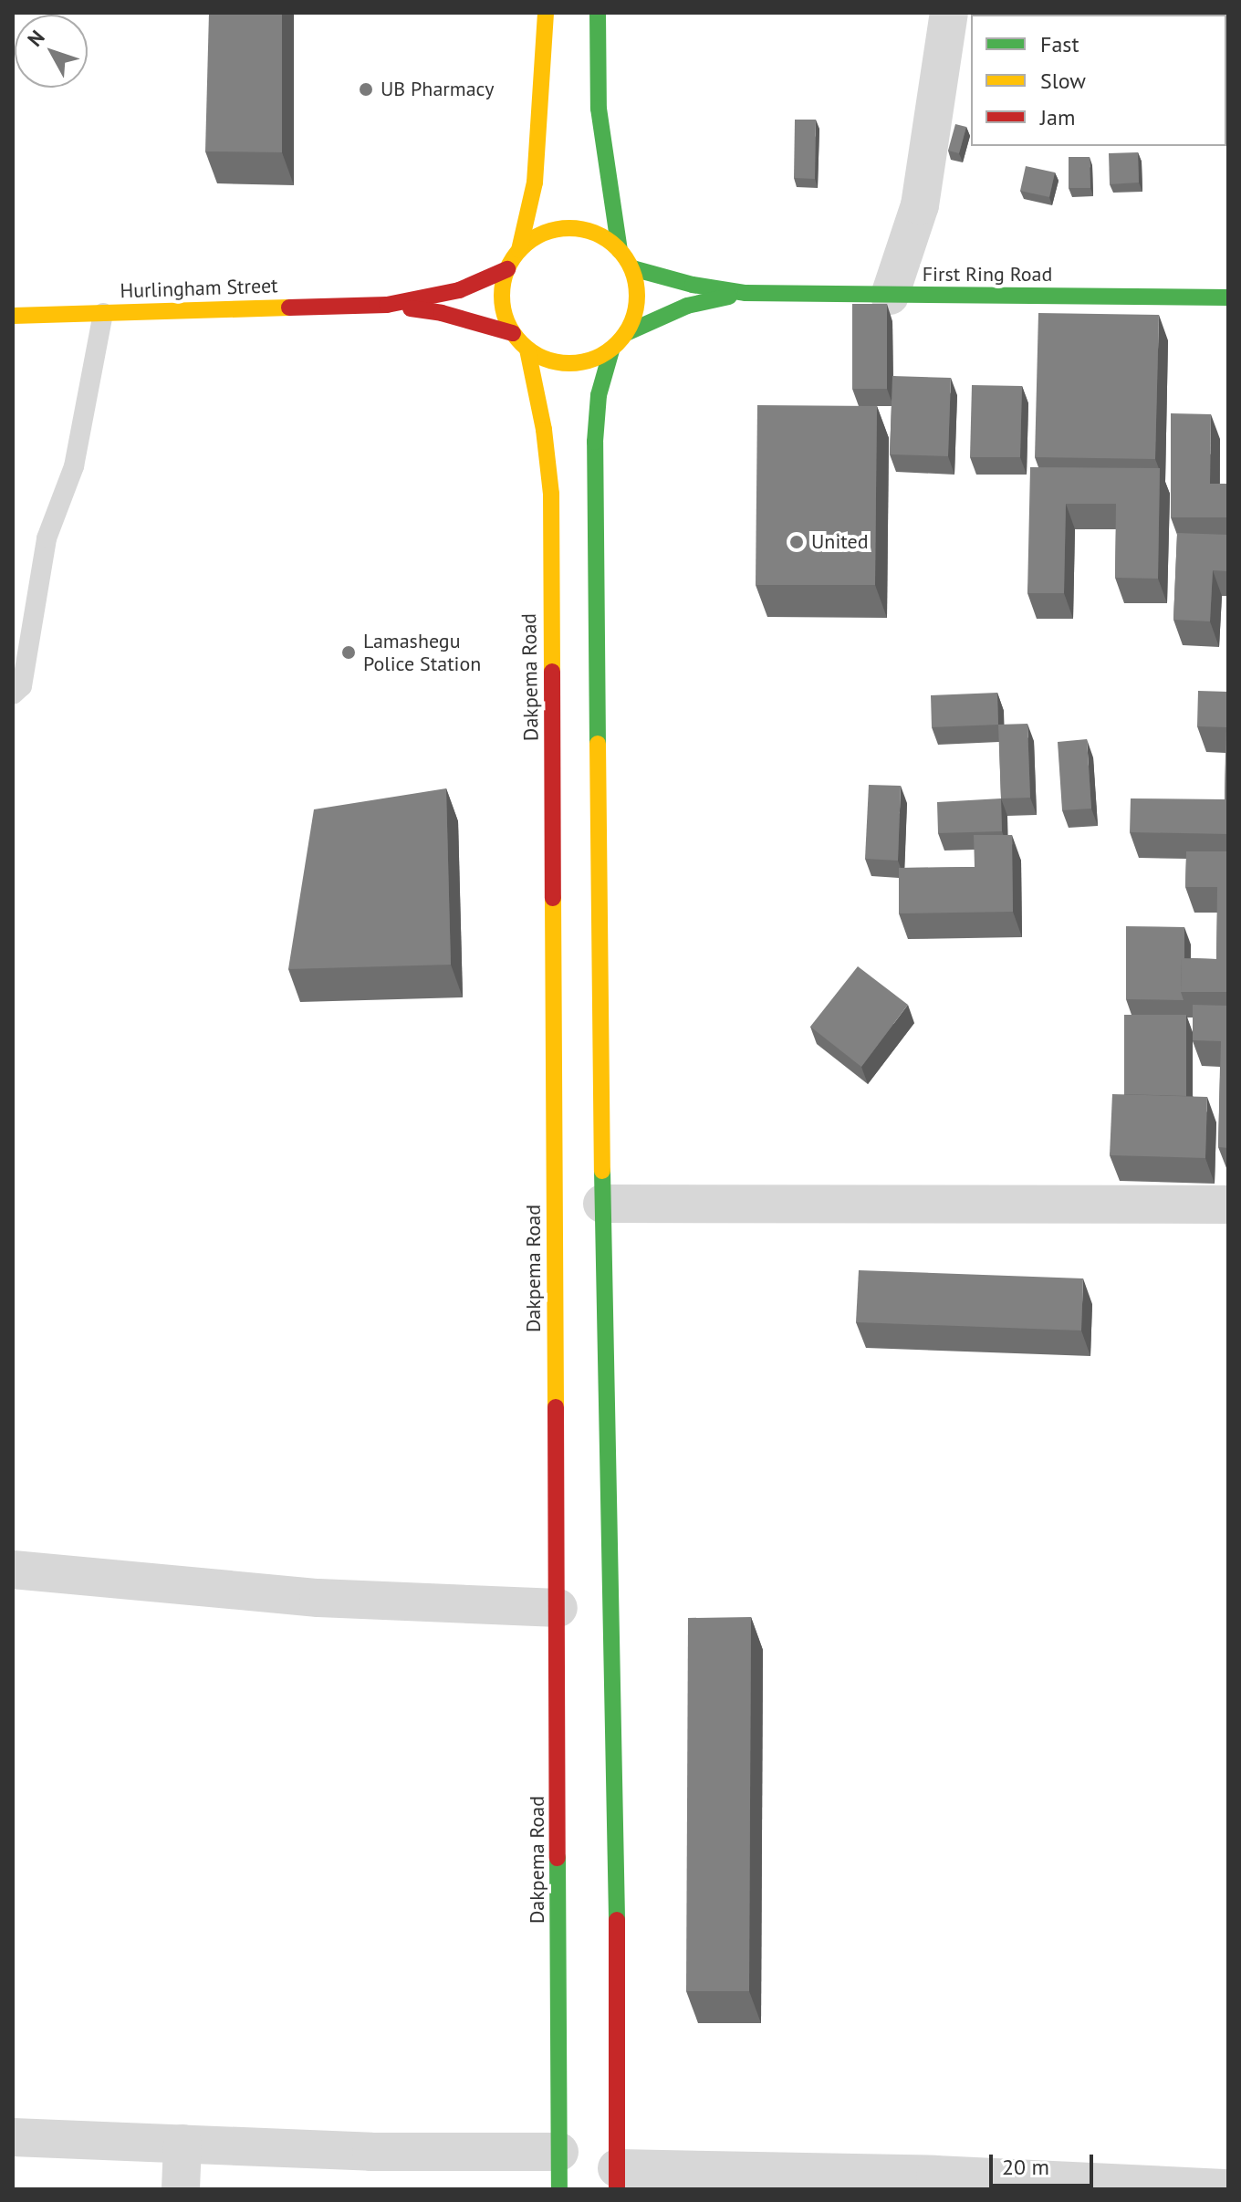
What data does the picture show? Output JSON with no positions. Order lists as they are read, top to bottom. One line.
{"streets":{"main road":["First Ring Road","Hurlingham Street","Dakpema Road"]},"crossings":[["First Ring Road","Hurlingham Street"],["First Ring Road","Dakpema Road"],["Hurlingham Street","Dakpema Road"]],"places":["UB Pharmacy","United","Lamashegu Police Station"],"legend":["Fast","Slow","Jam"],"scale_bar":"20 m","north":"top left"}
